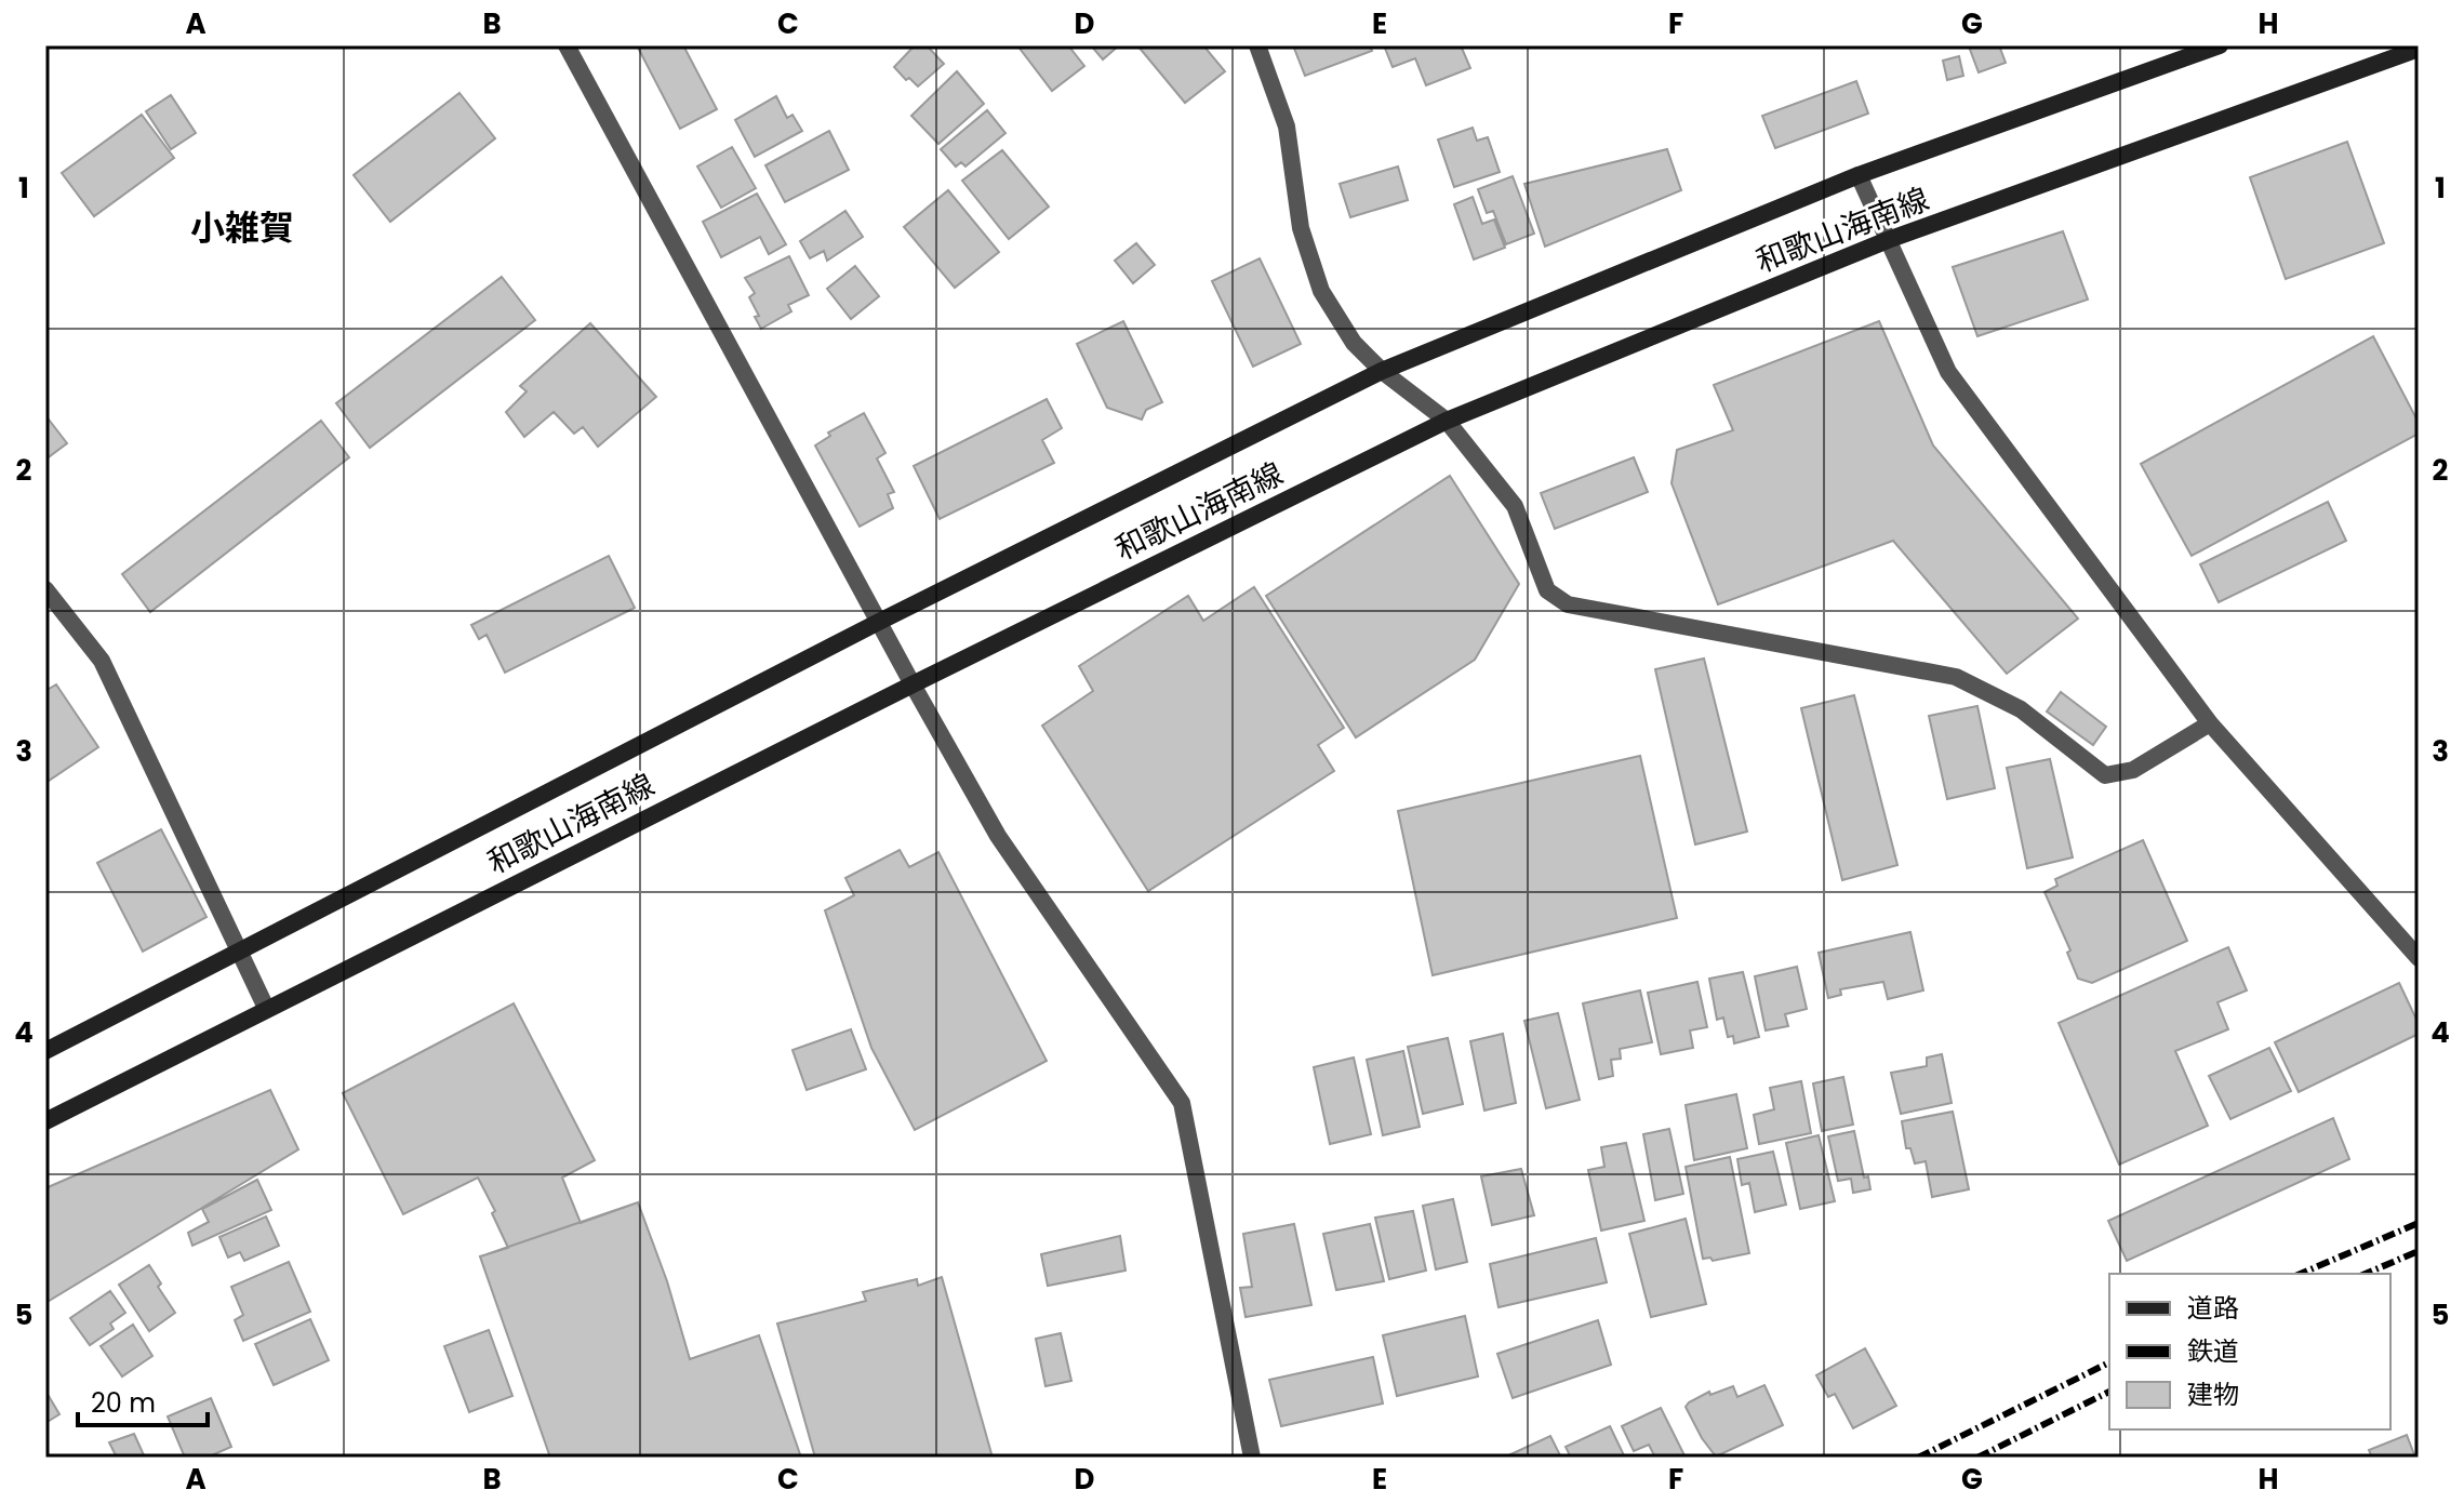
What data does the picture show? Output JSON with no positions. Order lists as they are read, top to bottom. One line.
{"streets":{"main road":["和歌山海南線"]},"districts":["小雑賀"],"legend":["道路","鉄道","建物"],"scale_bar":"20 m","grid":{"columns":["A","B","C","D","E","F","G","H"],"rows":["1","2","3","4","5"]}}
